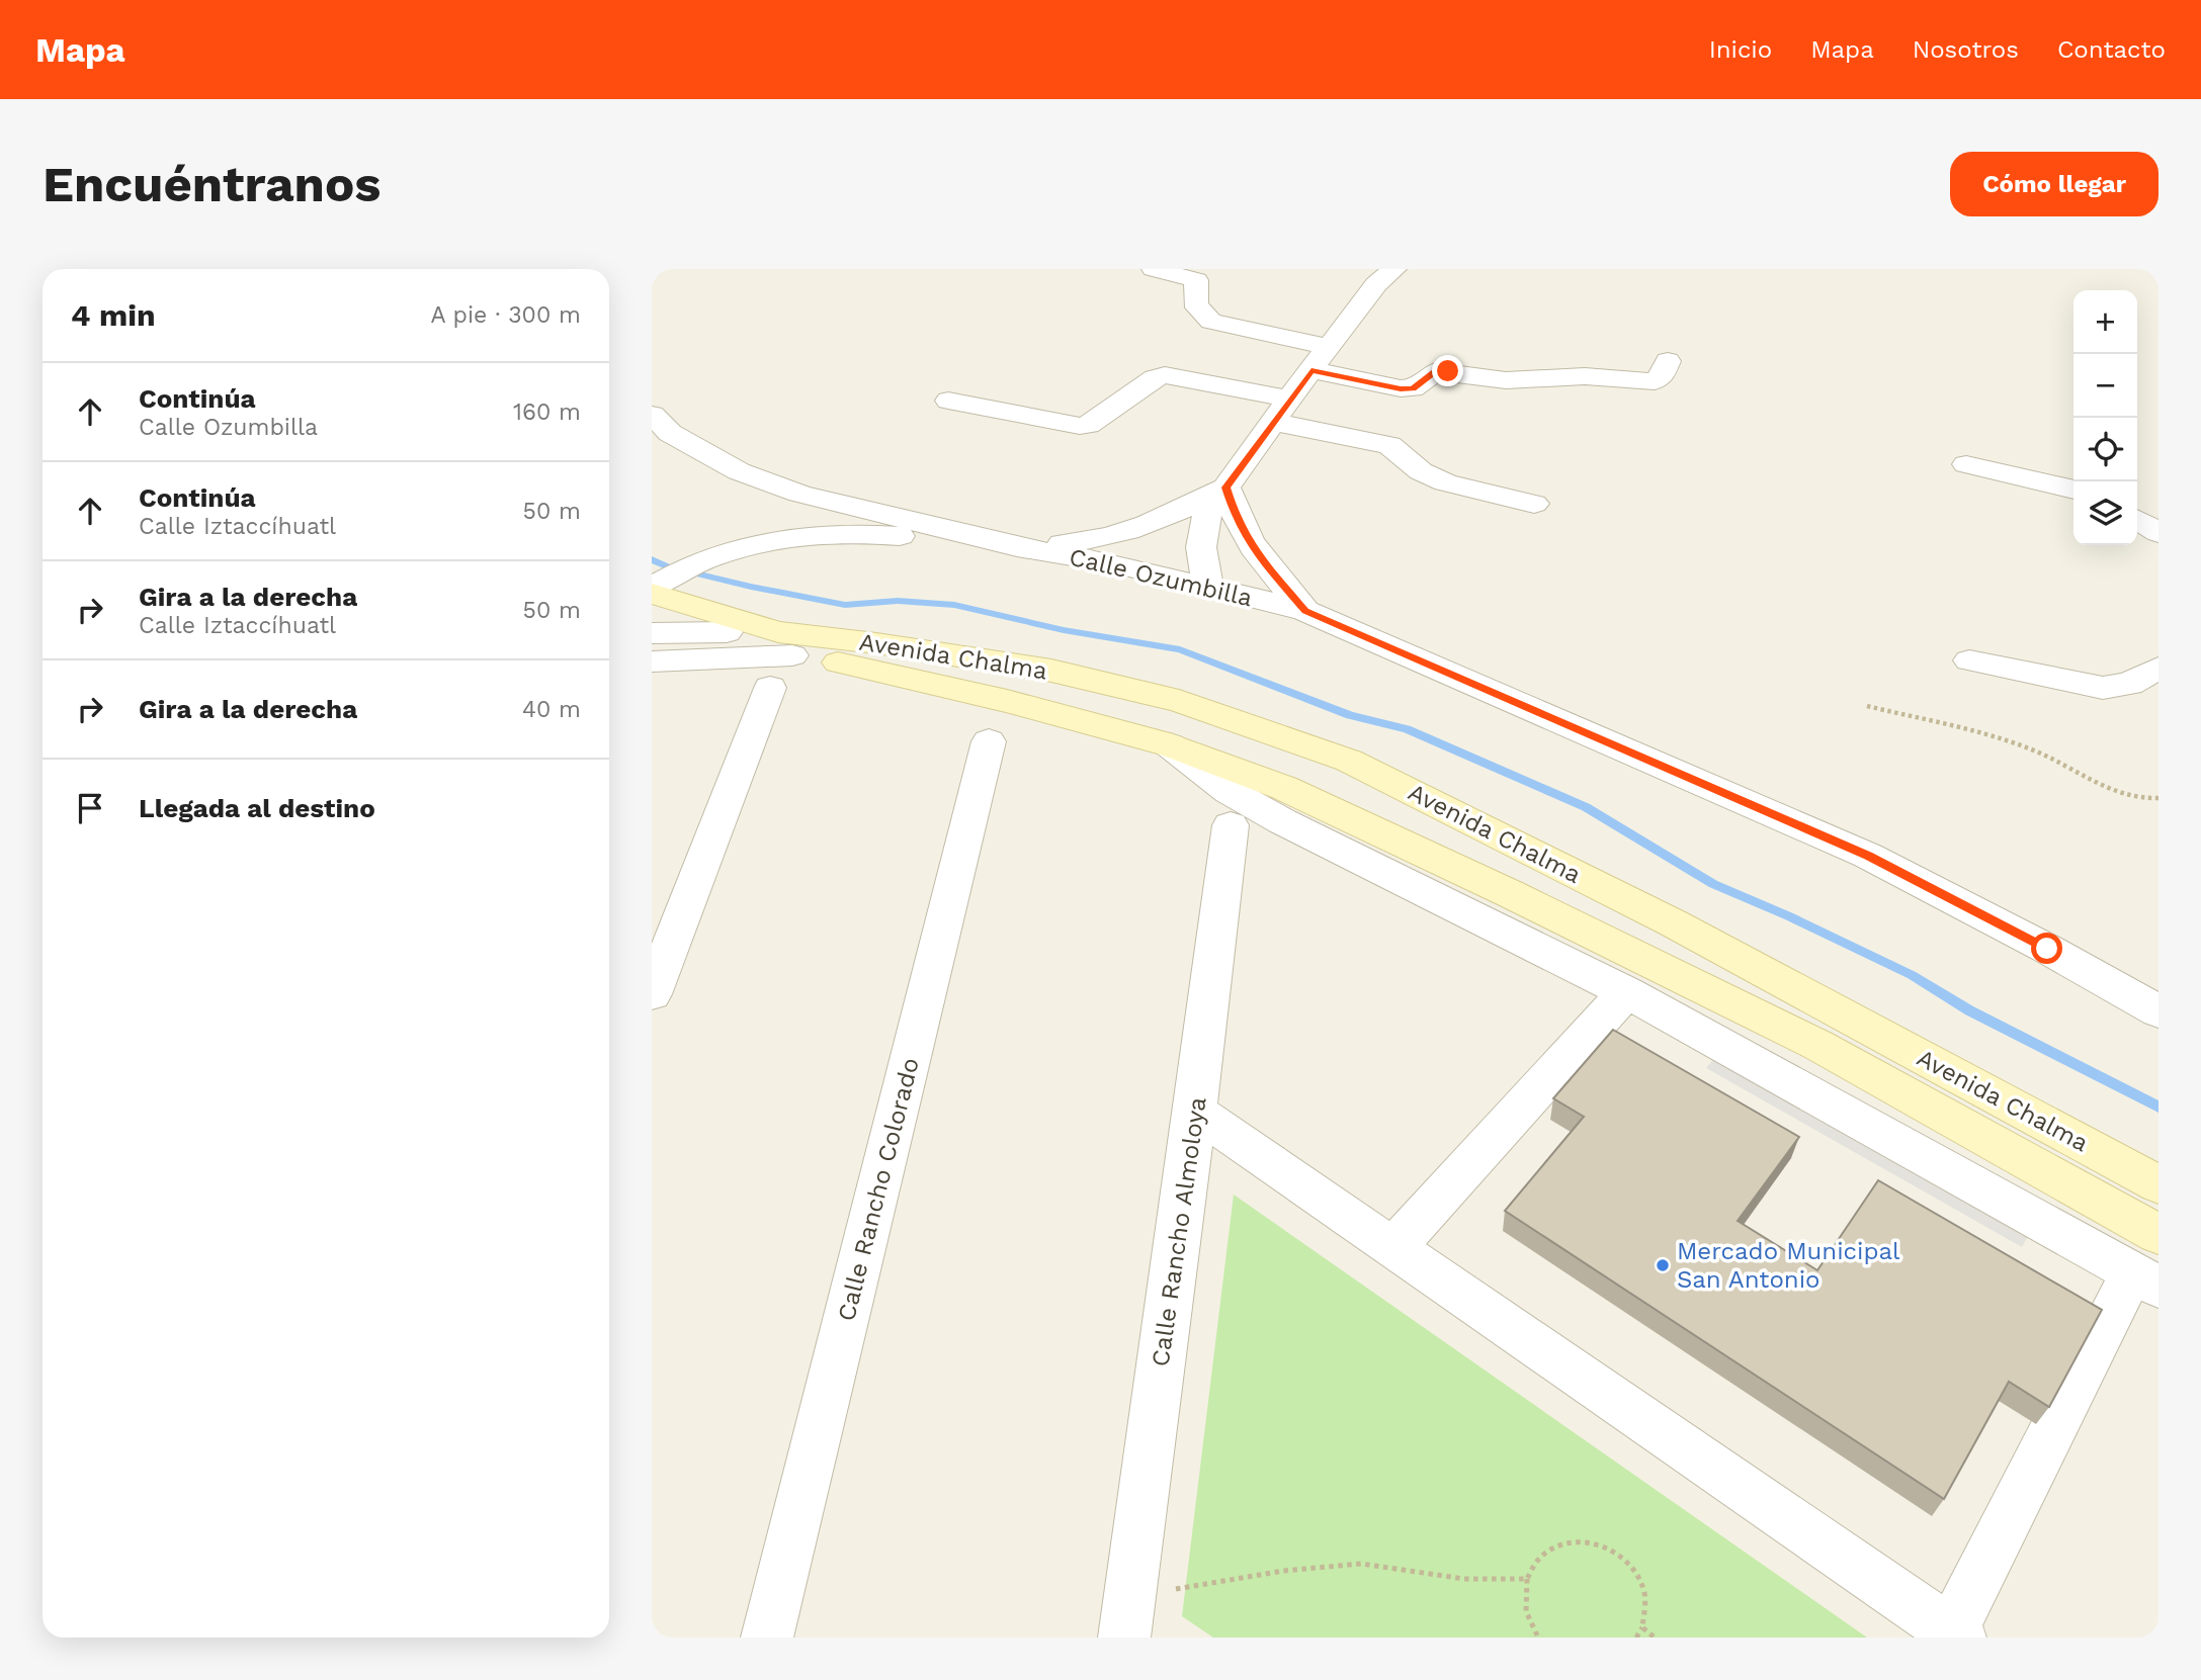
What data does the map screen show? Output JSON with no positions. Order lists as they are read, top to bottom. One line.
{"streets":{"main road":["Avenida Chalma"],"street":["Calle Ozumbilla","Calle Rancho Colorado","Calle Rancho Almoloya"]},"places":["Mercado Municipal San Antonio"],"page":{"header":"Mapa","nav":["Inicio","Mapa","Nosotros","Contacto"],"buttons":"Cómo llegar","title":"Encuéntranos","heading":["4 min","A pie · 300 m"],"map_buttons":["+","−"],"list":[["Continúa","Calle Ozumbilla","160 m"],["Continúa","Calle Iztaccíhuatl","50 m"],["Gira a la derecha","Calle Iztaccíhuatl","50 m"],["Gira a la derecha","40 m"],"Llegada al destino"]}}
